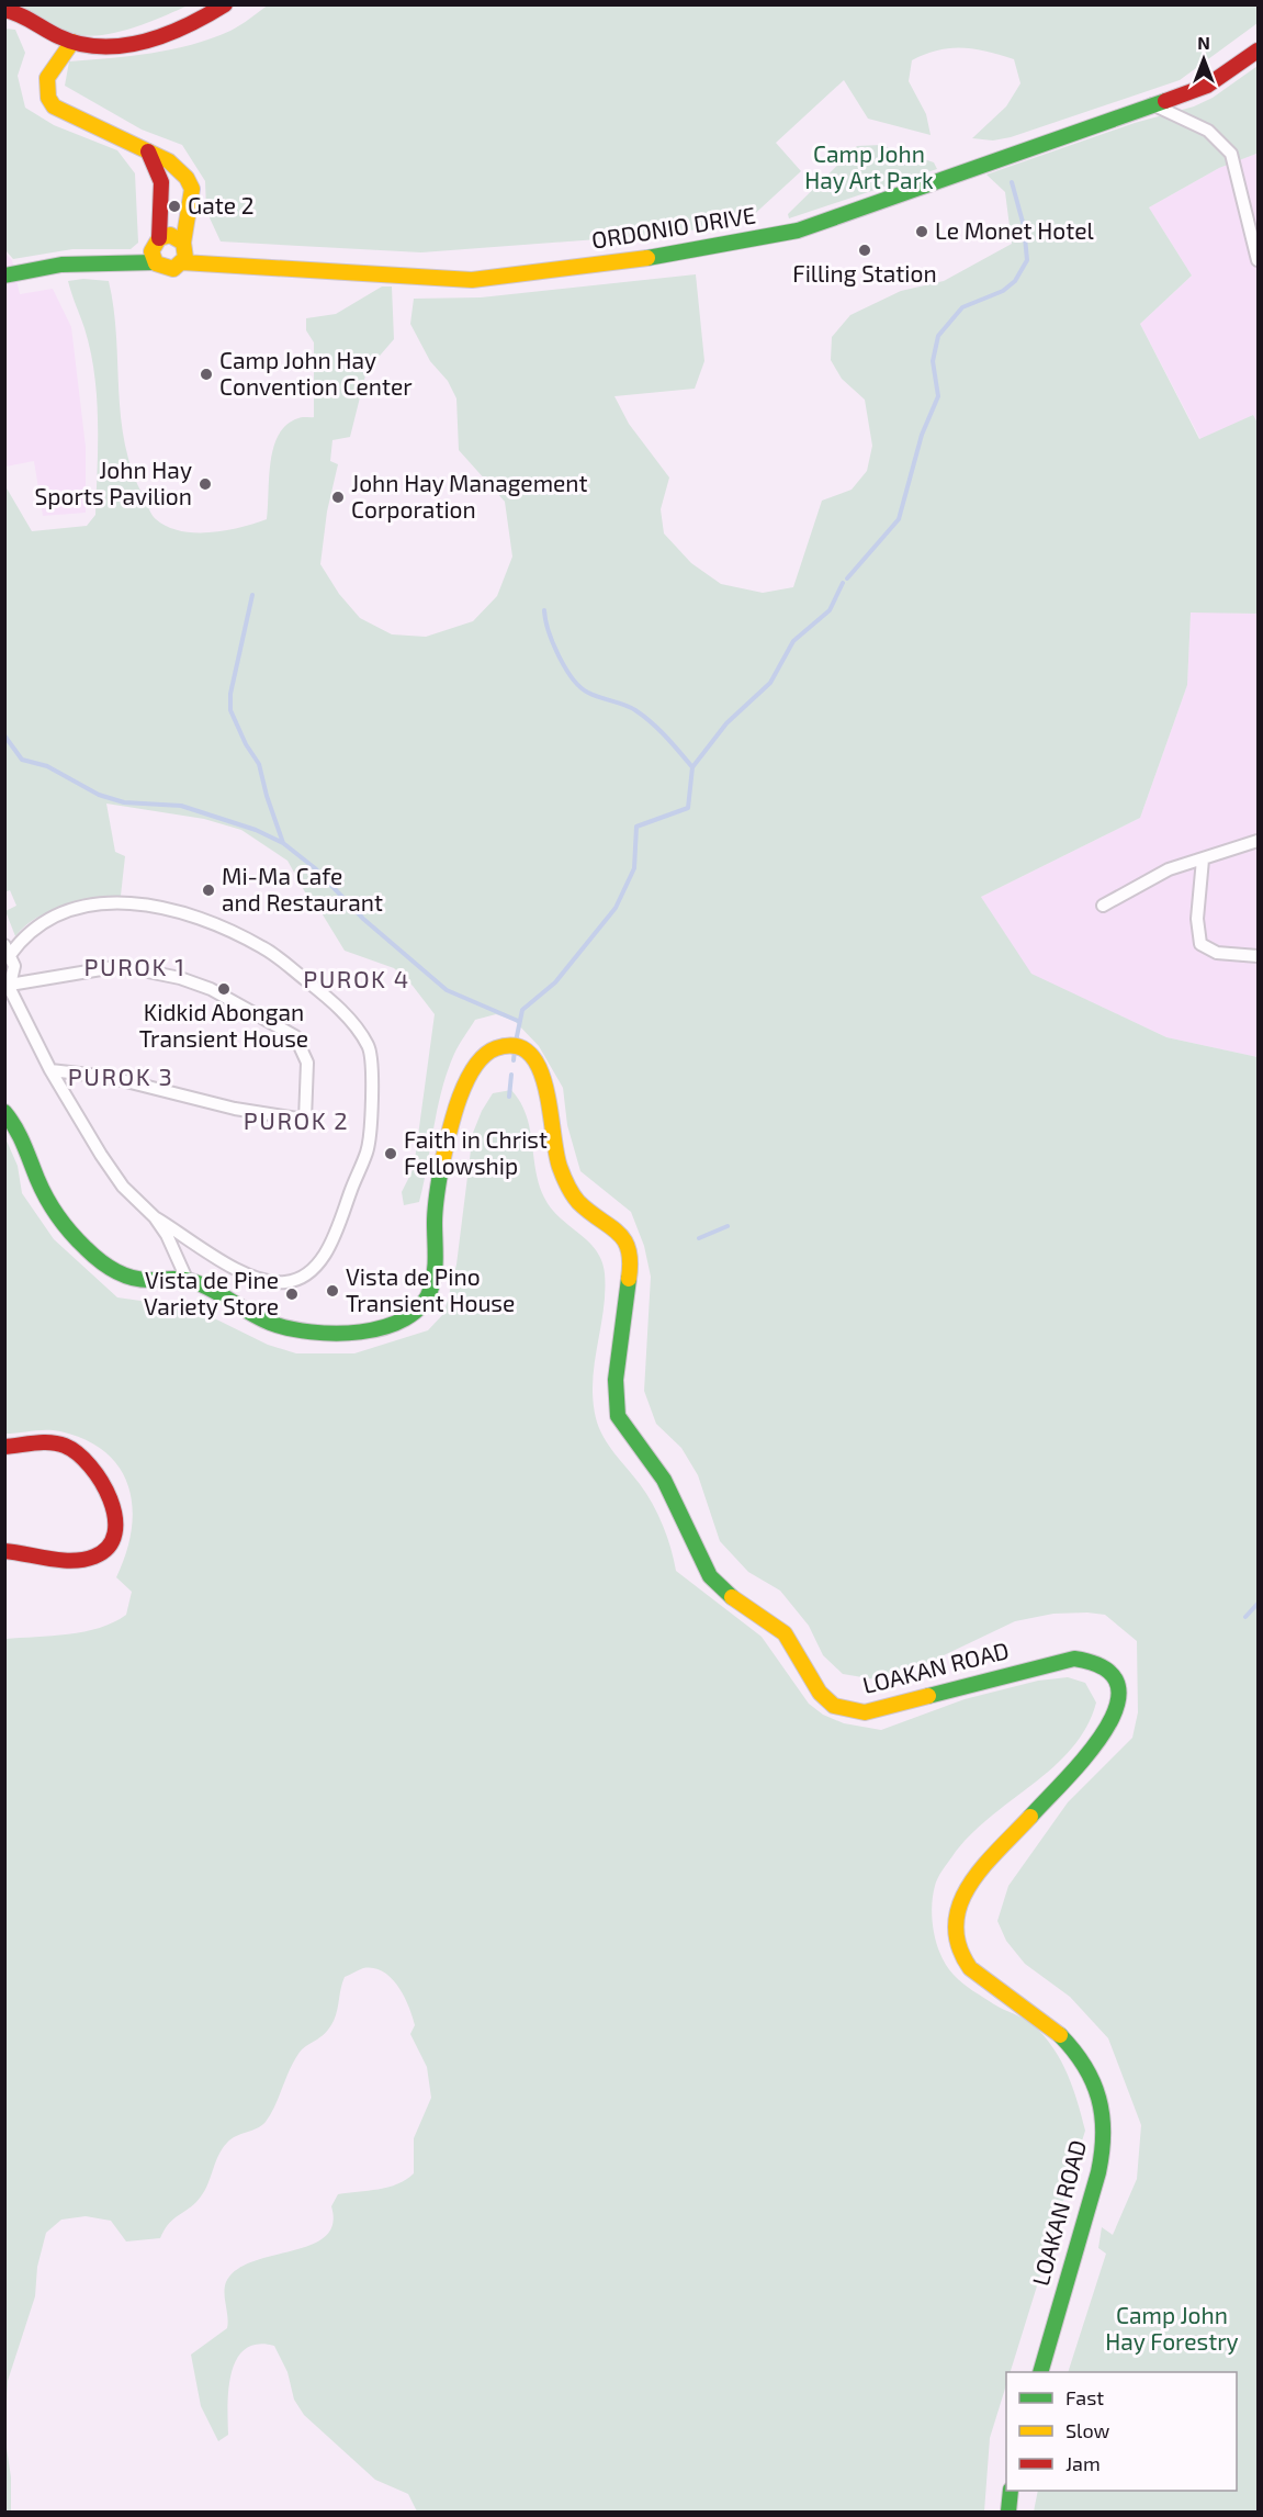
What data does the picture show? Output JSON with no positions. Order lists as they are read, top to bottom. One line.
{"streets":{"main road":["ORDONIO DRIVE","LOAKAN ROAD"]},"districts":["PUROK 1","PUROK 4","PUROK 3","PUROK 2"],"parks":["Camp John Hay Art Park","Camp John Hay Forestry"],"places":["Gate 2","Le Monet Hotel","Filling Station","Camp John Hay Convention Center","John Hay Sports Pavilion","John Hay Management Corporation","Mi-Ma Cafe and Restaurant","Kidkid Abongan Transient House","Faith in Christ Fellowship","Vista de Pino Transient House","Vista de Pine Variety Store"],"legend":["Fast","Slow","Jam"],"north":"top"}
